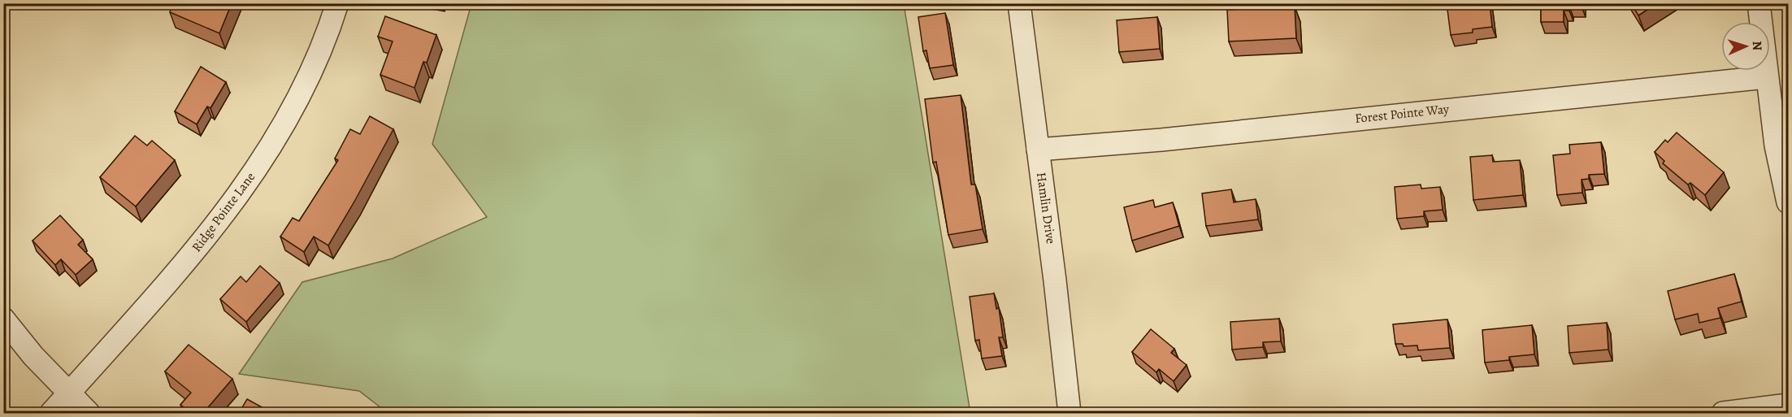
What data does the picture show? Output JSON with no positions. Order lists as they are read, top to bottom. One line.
{"streets":{"street":["Forest Pointe Way","Hamlin Drive","Ridge Pointe Lane"]},"crossings":[["Forest Pointe Way","Hamlin Drive"]],"north":"right"}
